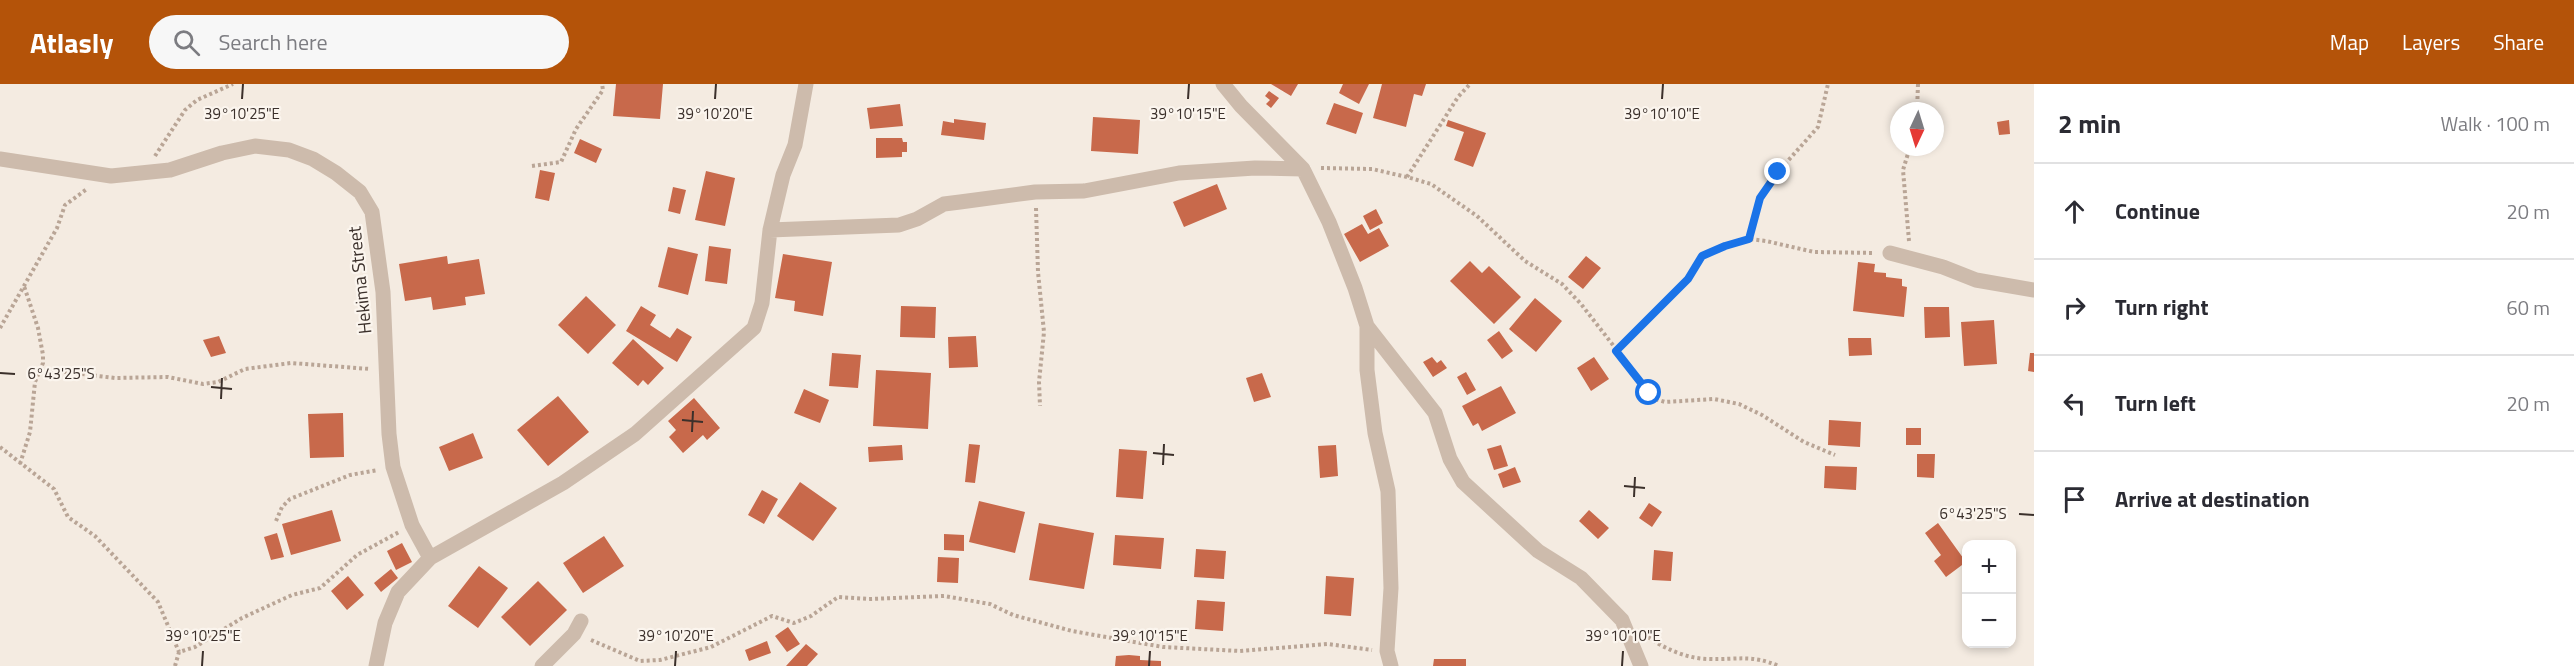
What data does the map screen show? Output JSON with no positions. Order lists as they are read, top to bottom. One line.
{"streets":{"street":["Hekima Street"]},"north":"bottom","page":{"header":"Atlasly","search":"Search here","nav":["Map","Layers","Share"],"heading":["2 min","Walk · 100 m"],"list":[["Continue","20 m"],["Turn right","60 m"],["Turn left","20 m"],"Arrive at destination"],"map_buttons":["+","−"]},"coordinates":["39°10'25\"E","39°10'20\"E","39°10'15\"E","39°10'10\"E","6°43'25\"S"]}
